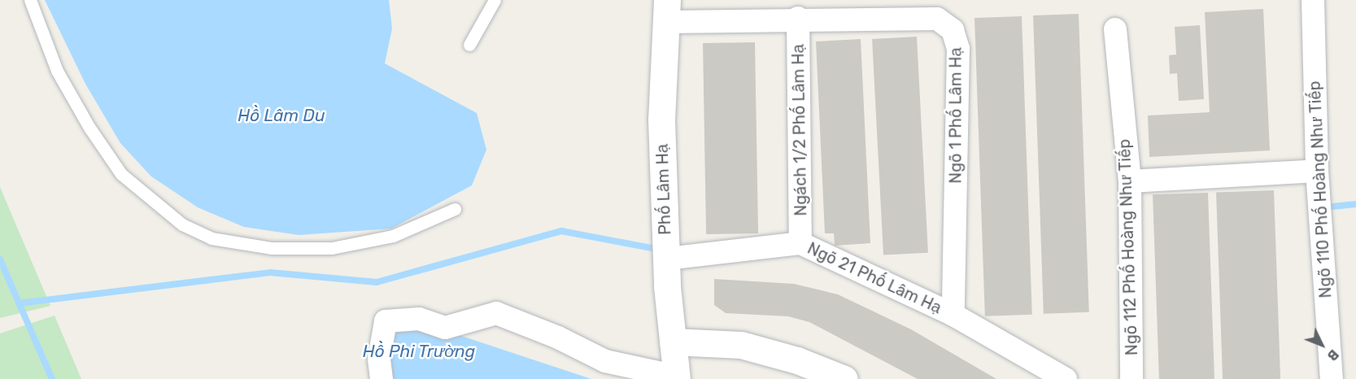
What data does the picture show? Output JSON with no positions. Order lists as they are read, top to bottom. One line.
{"streets":{"street":["Ngõ 1 Phố Lâm Hạ","Ngách 1/2 Phố Lâm Hạ","Phố Lâm Hạ","Ngõ 110 Phố Hoàng Như Tiếp","Ngõ 112 Phố Hoàng Như Tiếp","Ngõ 21 Phố Lâm Hạ"]},"crossings":[["Ngõ 1 Phố Lâm Hạ","Ngách 1/2 Phố Lâm Hạ"],["Ngõ 1 Phố Lâm Hạ","Phố Lâm Hạ"],["Ngõ 1 Phố Lâm Hạ","Ngõ 21 Phố Lâm Hạ"],["Ngách 1/2 Phố Lâm Hạ","Ngõ 21 Phố Lâm Hạ"],["Phố Lâm Hạ","Ngõ 21 Phố Lâm Hạ"]],"water":["Hồ Lâm Du","Hồ Phi Trường"],"north":"bottom right"}
